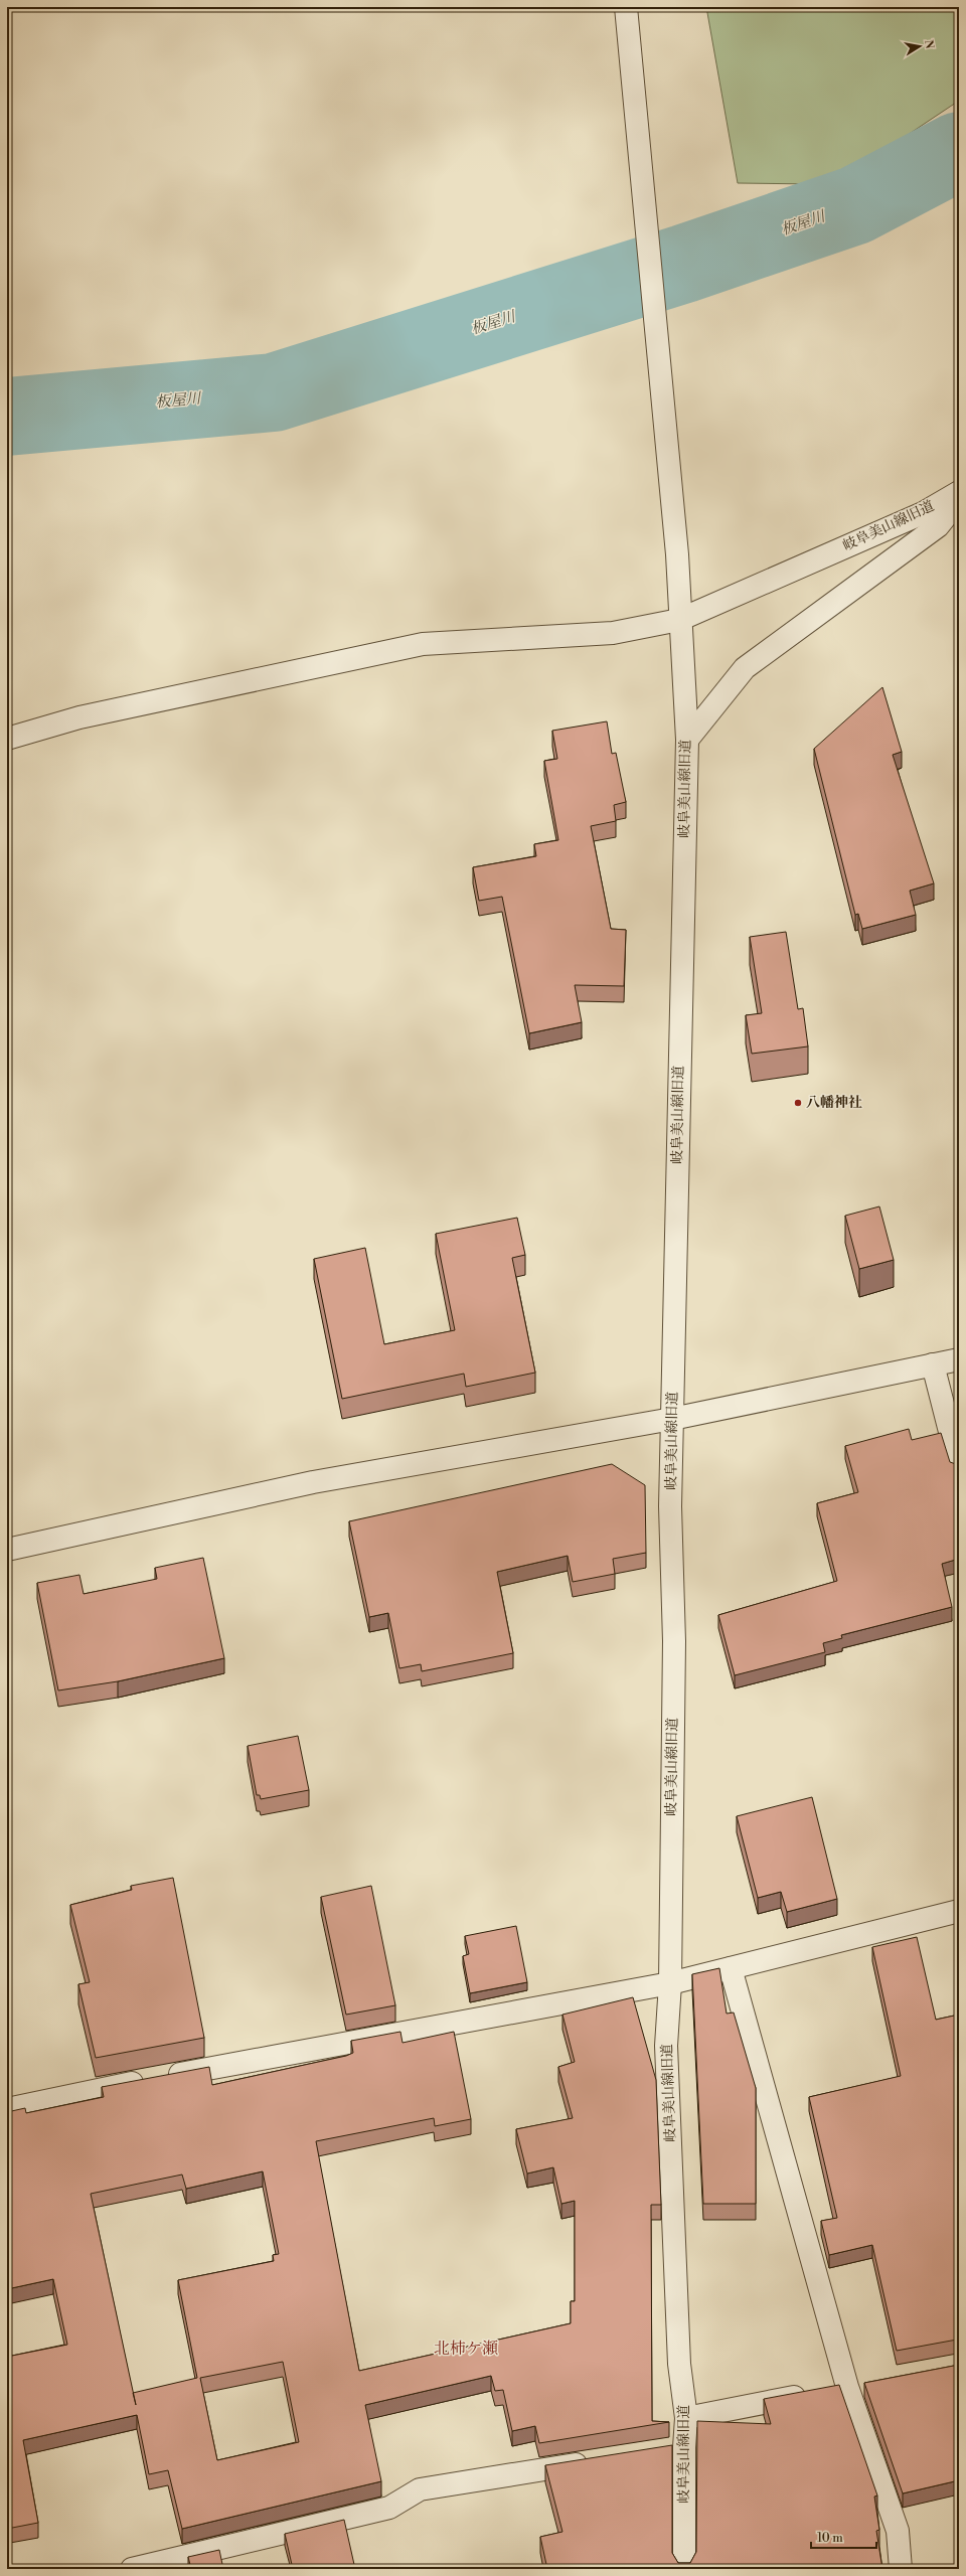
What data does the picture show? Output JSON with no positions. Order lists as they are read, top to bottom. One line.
{"streets":{"street":["岐阜美山線旧道"]},"districts":["北柿ケ瀬"],"water":["板屋川"],"places":["八幡神社"],"scale_bar":"10 m","north":"right"}
